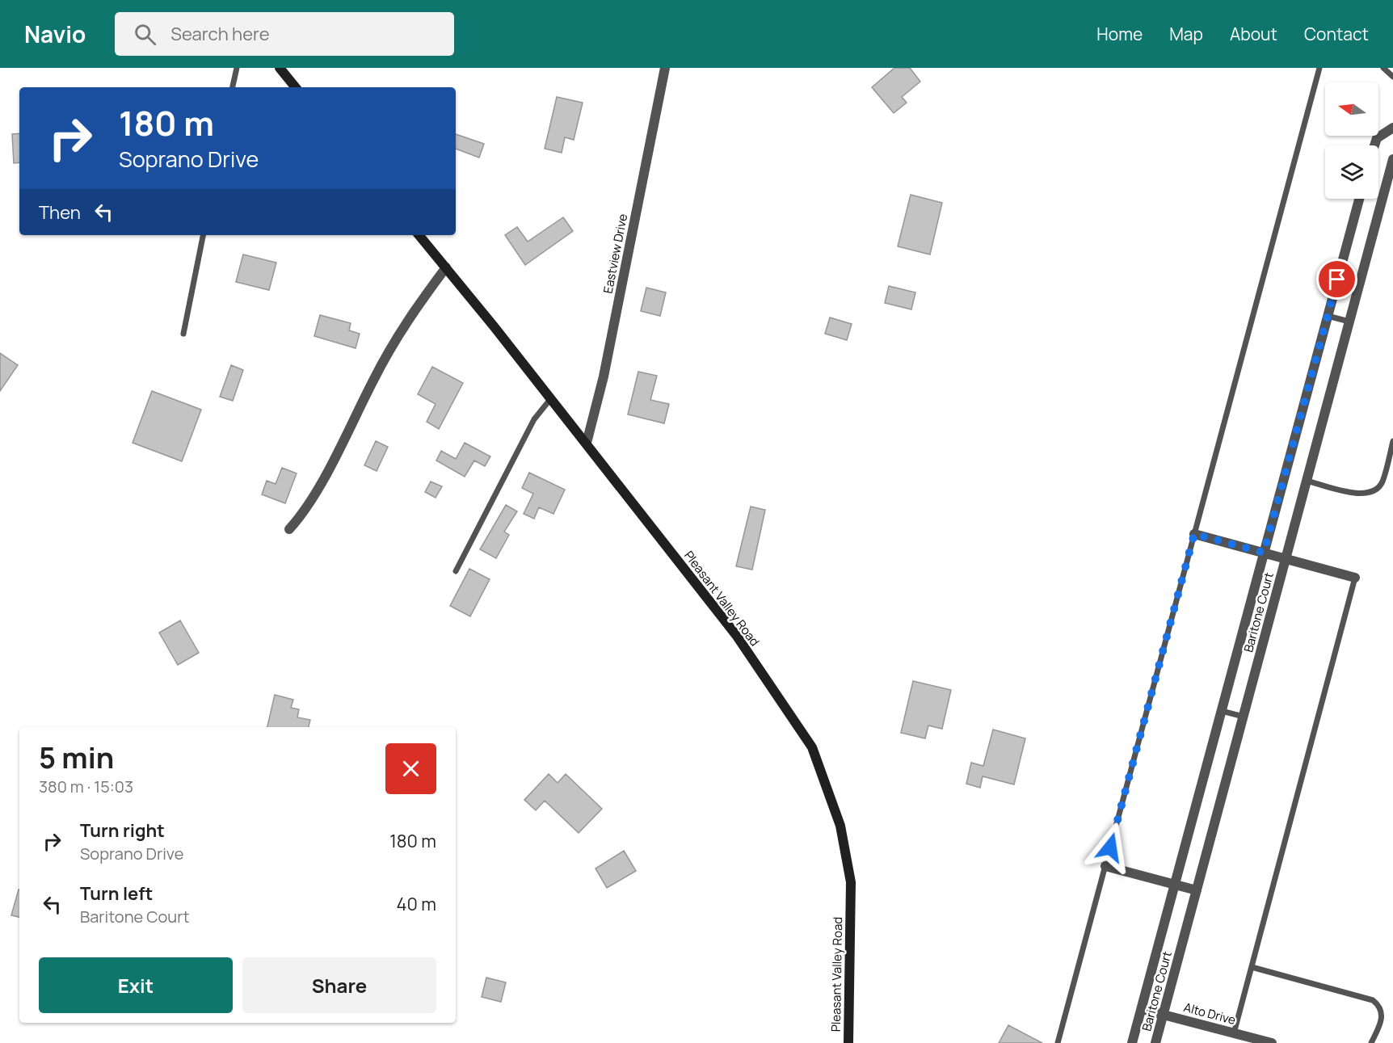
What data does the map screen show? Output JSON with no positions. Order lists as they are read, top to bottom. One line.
{"streets":{"street":["Eastview Drive","Pleasant Valley Road","Baritone Court","Alto Drive"]},"crossings":[["Eastview Drive","Pleasant Valley Road"],["Baritone Court","Alto Drive"]],"north":"left","page":{"header":"Navio","search":"Search here","nav":["Home","Map","About","Contact"],"turn":["180 m","Soprano Drive"],"then":"Then","heading":["5 min","380 m · 15:03"],"list":[{"name":"Turn right","note":"Soprano Drive","value":"180 m"},{"name":"Turn left","note":"Baritone Court","value":"40 m"}],"buttons":["Exit","Share"]}}
